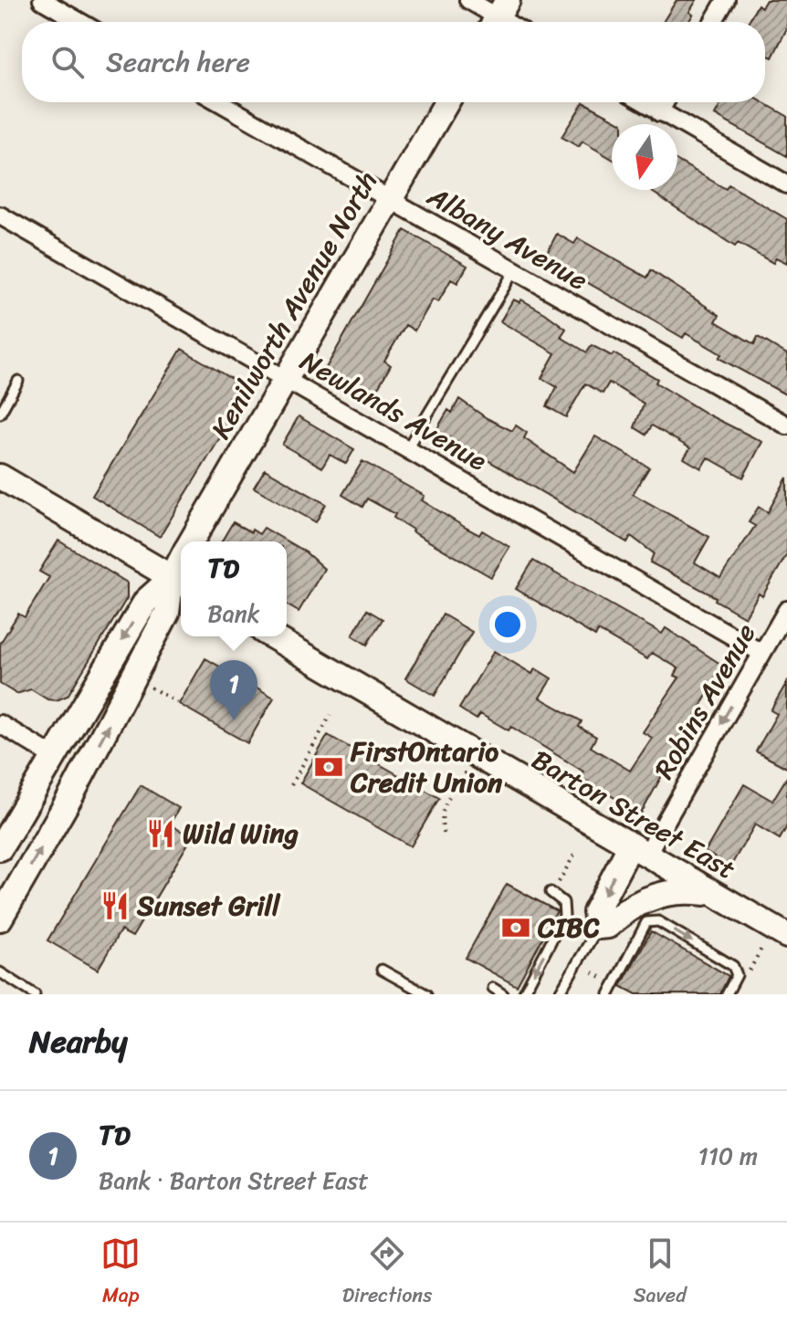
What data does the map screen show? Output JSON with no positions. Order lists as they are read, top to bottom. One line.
{"streets":{"main road":["Kenilworth Avenue North","Barton Street East"],"street":["Albany Avenue","Newlands Avenue","Robins Avenue"]},"crossings":[["Albany Avenue","Kenilworth Avenue North"],["Kenilworth Avenue North","Newlands Avenue"],["Newlands Avenue","Robins Avenue"],["Robins Avenue","Barton Street East"]],"one_way":["Robins Avenue"],"places":{"bank":["FirstOntario Credit Union","CIBC"],"restaurant":["Wild Wing","Sunset Grill"]},"north":"bottom","page":{"search":"Search here","popup":["TD","Bank"],"pins":"1","heading":"Nearby","list":[{"mark":"1","name":"TD","note":"Bank · Barton Street East","value":"110 m"}],"nav":["Map","Directions","Saved"]}}
